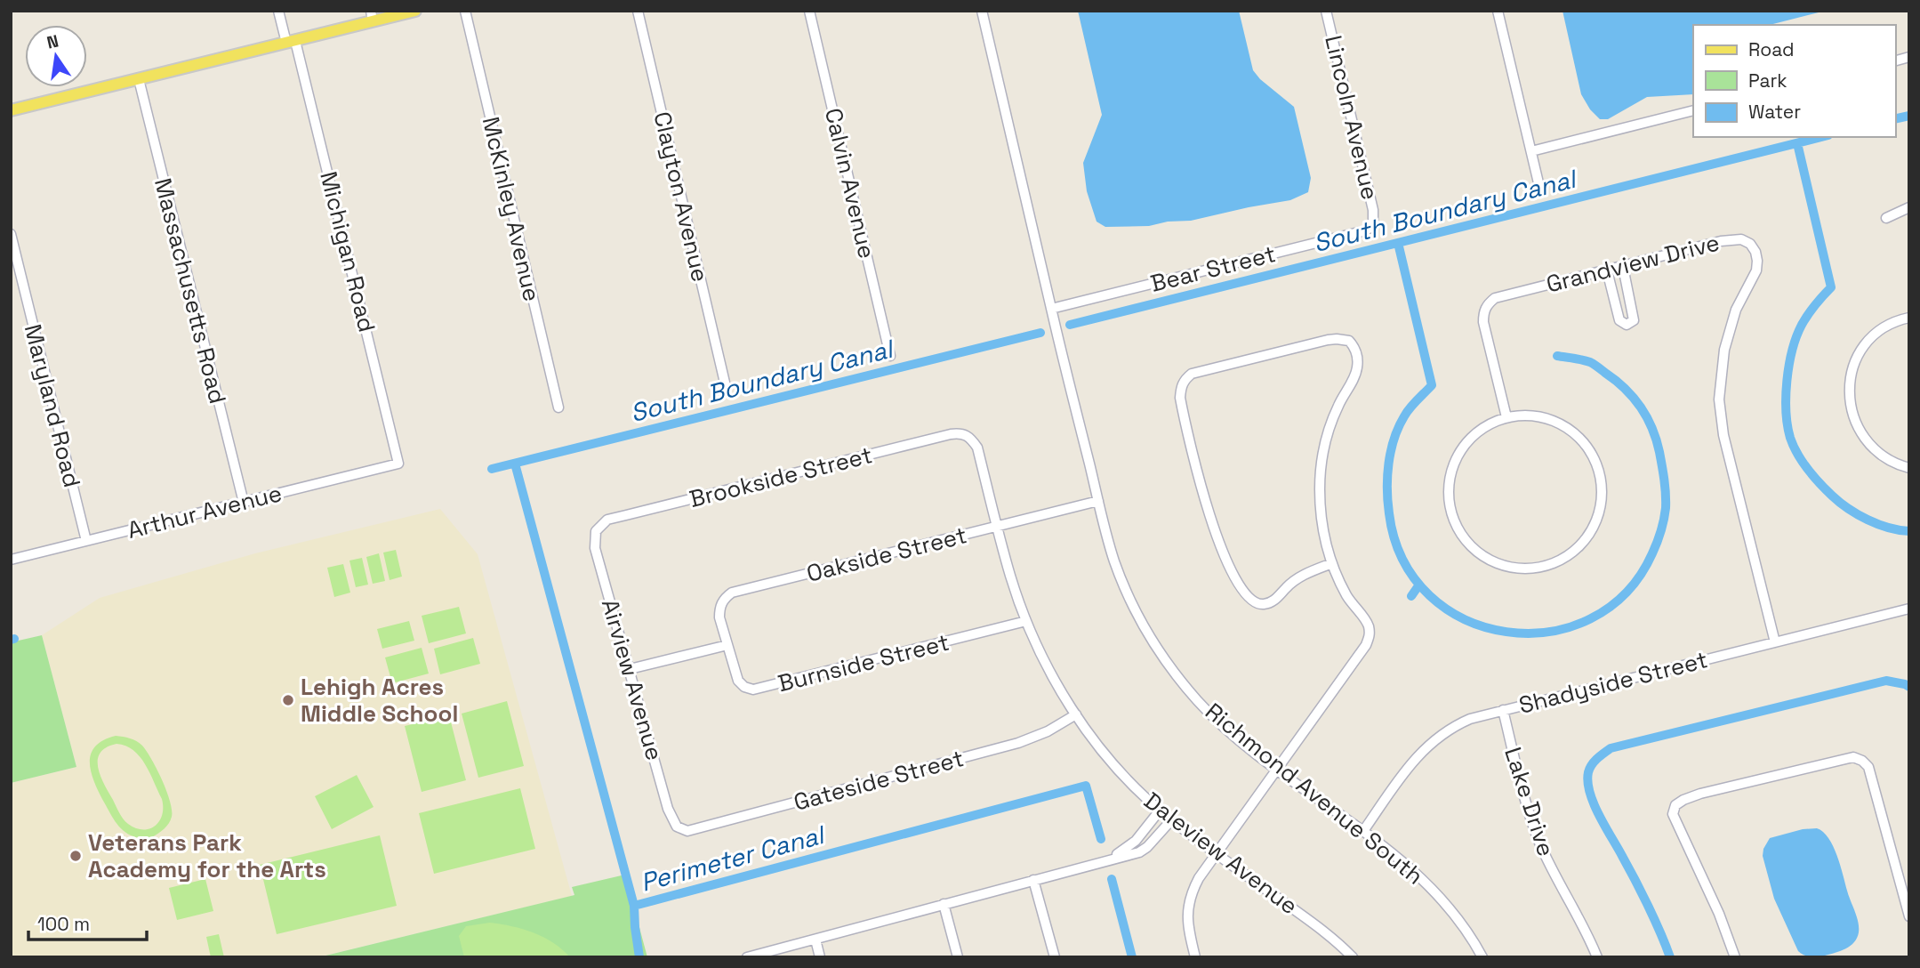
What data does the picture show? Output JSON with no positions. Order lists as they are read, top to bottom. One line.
{"streets":{"street":["Lincoln Avenue","Calvin Avenue","Clayton Avenue","McKinley Avenue","Michigan Road","Grandview Drive","Bear Street","Massachusetts Road","Maryland Road","Brookside Street","Arthur Avenue","Oakside Street","Burnside Street","Airview Avenue","Shadyside Street","Gateside Street","Richmond Avenue South","Lake Drive","Daleview Avenue"]},"crossings":[["Lincoln Avenue","Bear Street"],["Michigan Road","Arthur Avenue"],["Grandview Drive","Shadyside Street"],["Bear Street","Richmond Avenue South"],["Massachusetts Road","Arthur Avenue"],["Maryland Road","Arthur Avenue"],["Brookside Street","Airview Avenue"],["Brookside Street","Daleview Avenue"],["Oakside Street","Burnside Street"],["Oakside Street","Richmond Avenue South"],["Oakside Street","Daleview Avenue"],["Burnside Street","Daleview Avenue"],["Airview Avenue","Gateside Street"],["Shadyside Street","Richmond Avenue South"],["Shadyside Street","Lake Drive"],["Gateside Street","Daleview Avenue"]],"water":["South Boundary Canal","Perimeter Canal"],"places":["Lehigh Acres Middle School","Veterans Park Academy for the Arts"],"legend":["Road","Park","Water"],"scale_bar":"100 m","north":"top"}
